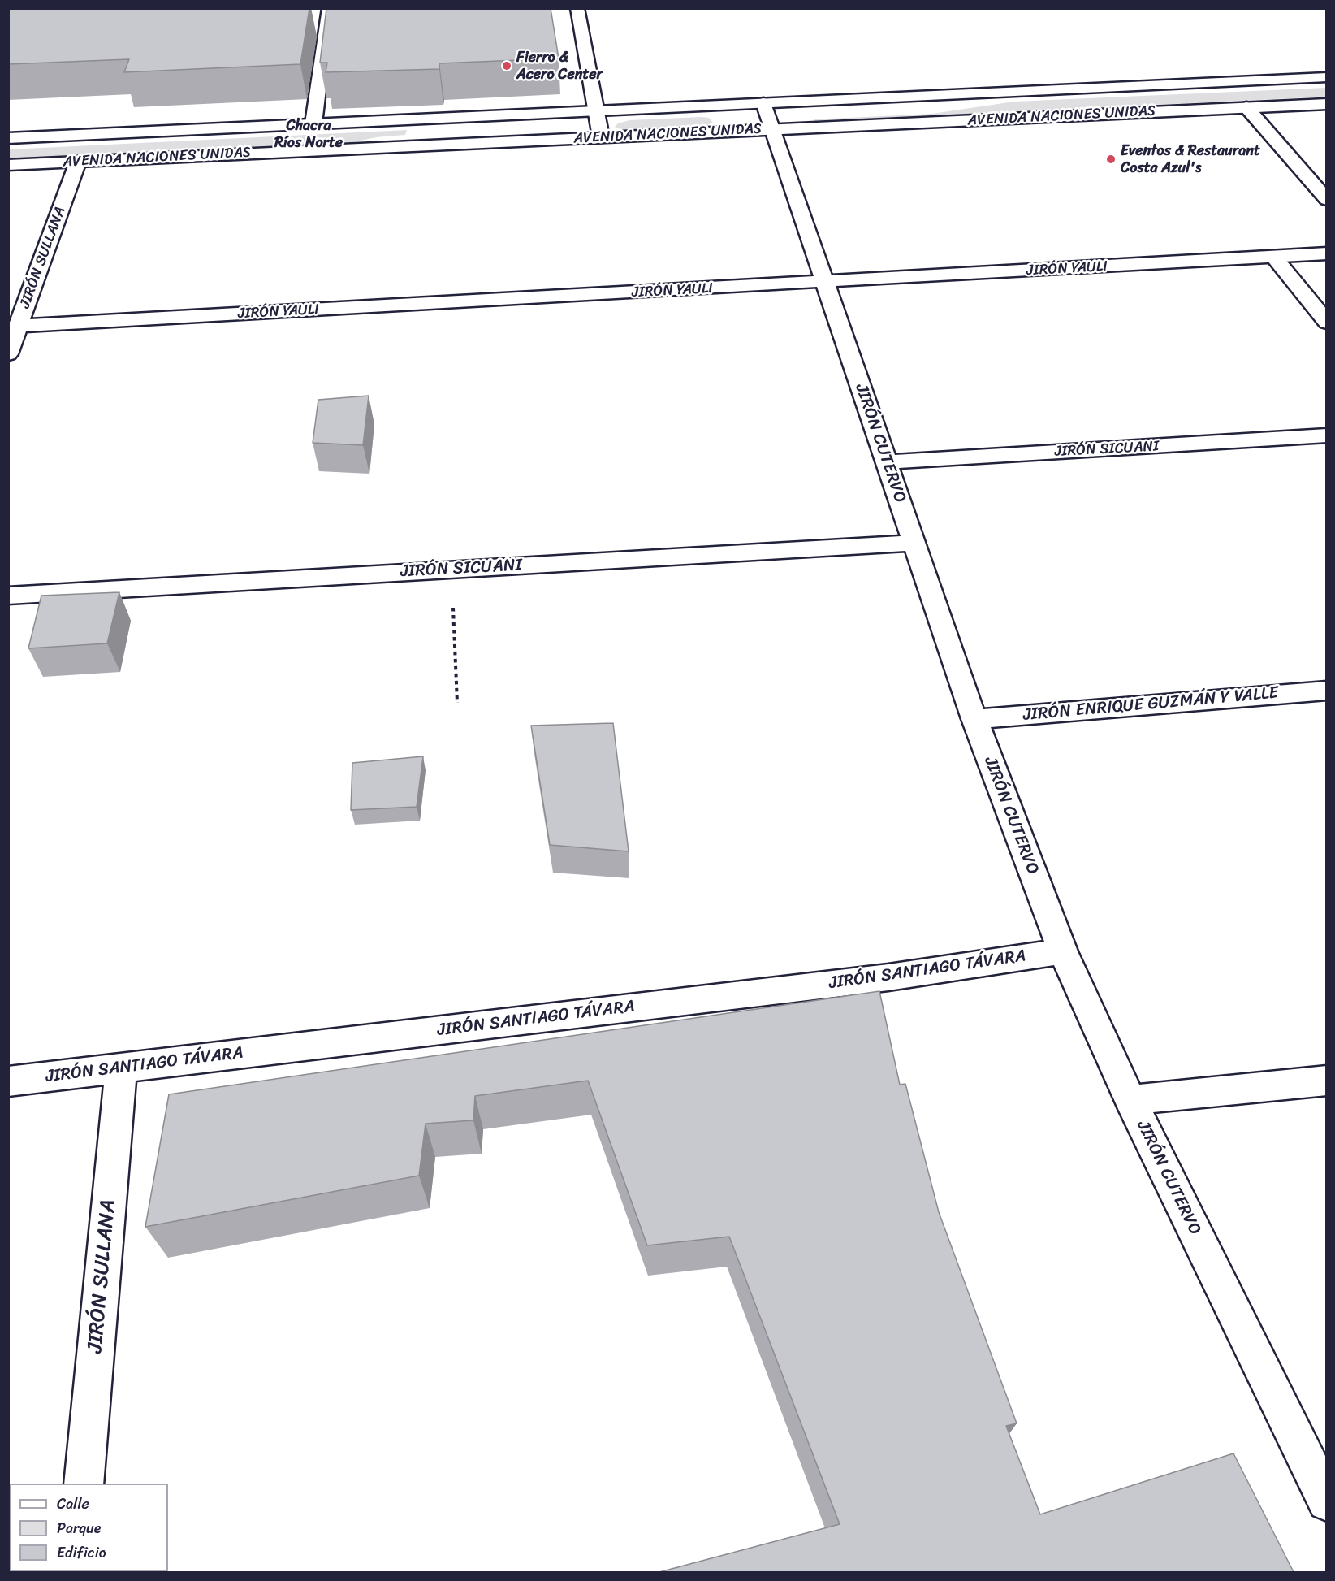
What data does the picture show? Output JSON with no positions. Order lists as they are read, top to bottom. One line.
{"streets":{"street":["AVENIDA NACIONES UNIDAS","JIRÓN SULLANA","JIRÓN YAULI","JIRÓN CUTERVO","JIRÓN SICUANI","JIRÓN ENRIQUE GUZMÁN Y VALLE","JIRÓN SANTIAGO TÁVARA"]},"crossings":[["AVENIDA NACIONES UNIDAS","JIRÓN SULLANA"],["AVENIDA NACIONES UNIDAS","JIRÓN CUTERVO"],["JIRÓN SULLANA","JIRÓN YAULI"],["JIRÓN SULLANA","JIRÓN SANTIAGO TÁVARA"],["JIRÓN YAULI","JIRÓN CUTERVO"],["JIRÓN CUTERVO","JIRÓN SICUANI"],["JIRÓN CUTERVO","JIRÓN ENRIQUE GUZMÁN Y VALLE"],["JIRÓN CUTERVO","JIRÓN SANTIAGO TÁVARA"]],"districts":["Chacra Ríos Norte"],"places":["Fierro & Acero Center","Eventos & Restaurant Costa Azul's"],"legend":["Calle","Parque","Edificio"]}
